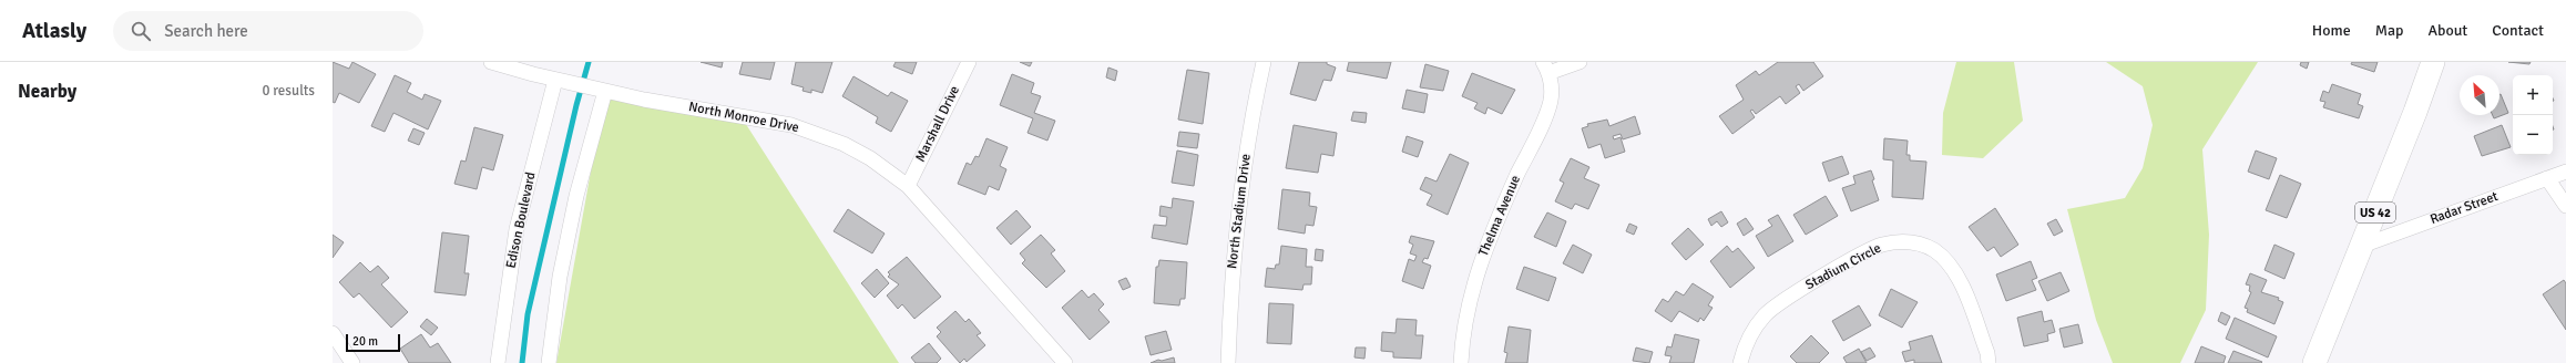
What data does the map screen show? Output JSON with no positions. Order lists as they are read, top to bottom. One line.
{"streets":{"main road":["US 42"],"street":["North Monroe Drive","Marshall Drive","Radar Street","North Stadium Drive","Thelma Avenue","Edison Boulevard","Stadium Circle"]},"crossings":[["North Monroe Drive","Marshall Drive"],["North Monroe Drive","Edison Boulevard"],["Radar Street","US 42"]],"scale_bar":"20 m","north":"top left","page":{"header":"Atlasly","search":"Search here","nav":["Home","Map","About","Contact"],"heading":["Nearby","0 results"],"map_buttons":["+","−"],"scale":"20 m"}}
